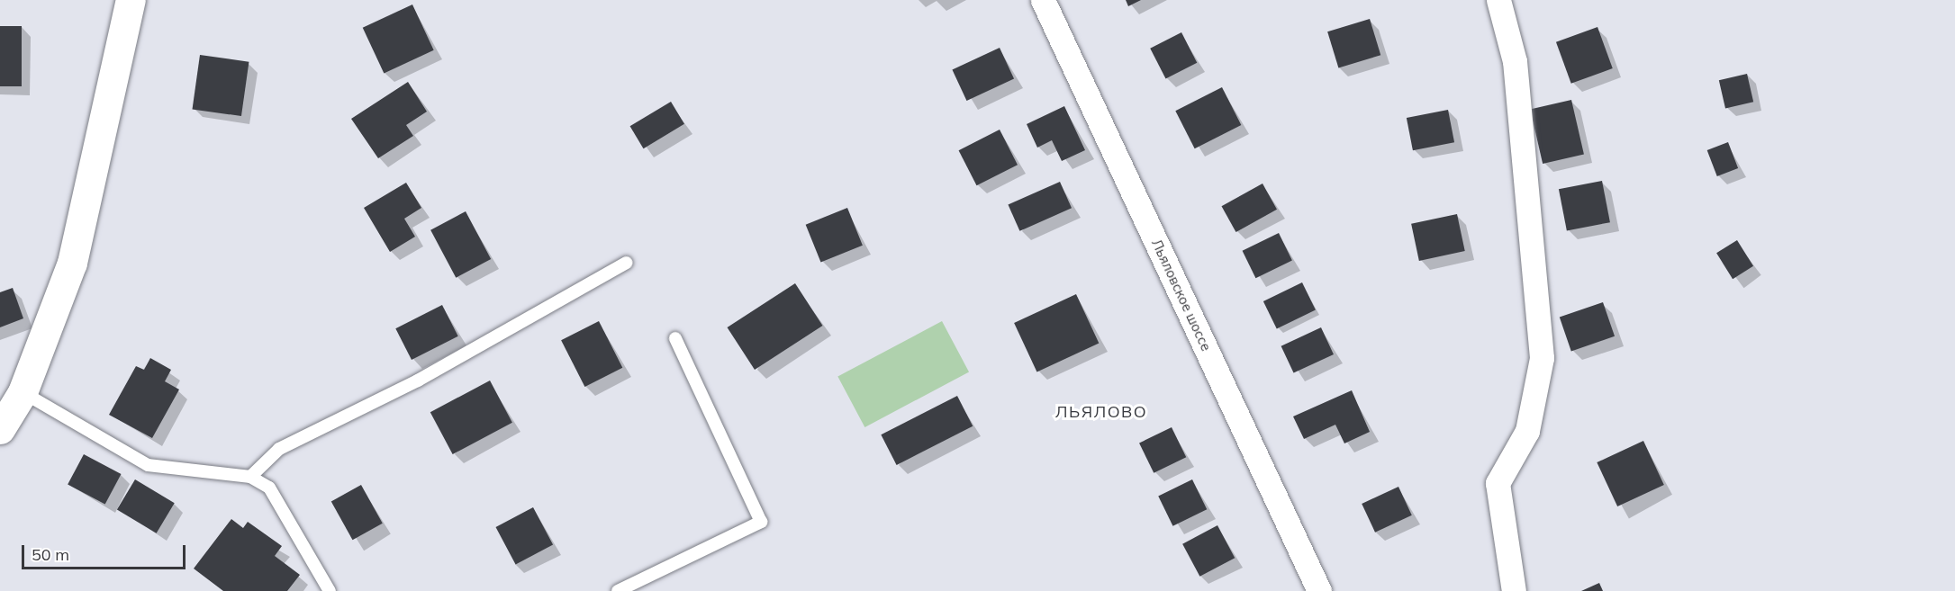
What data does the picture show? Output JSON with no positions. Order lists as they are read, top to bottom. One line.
{"streets":{"street":["Льяловское шоссе"]},"districts":["ЛЬЯЛОВО"],"scale_bar":"50 m"}
